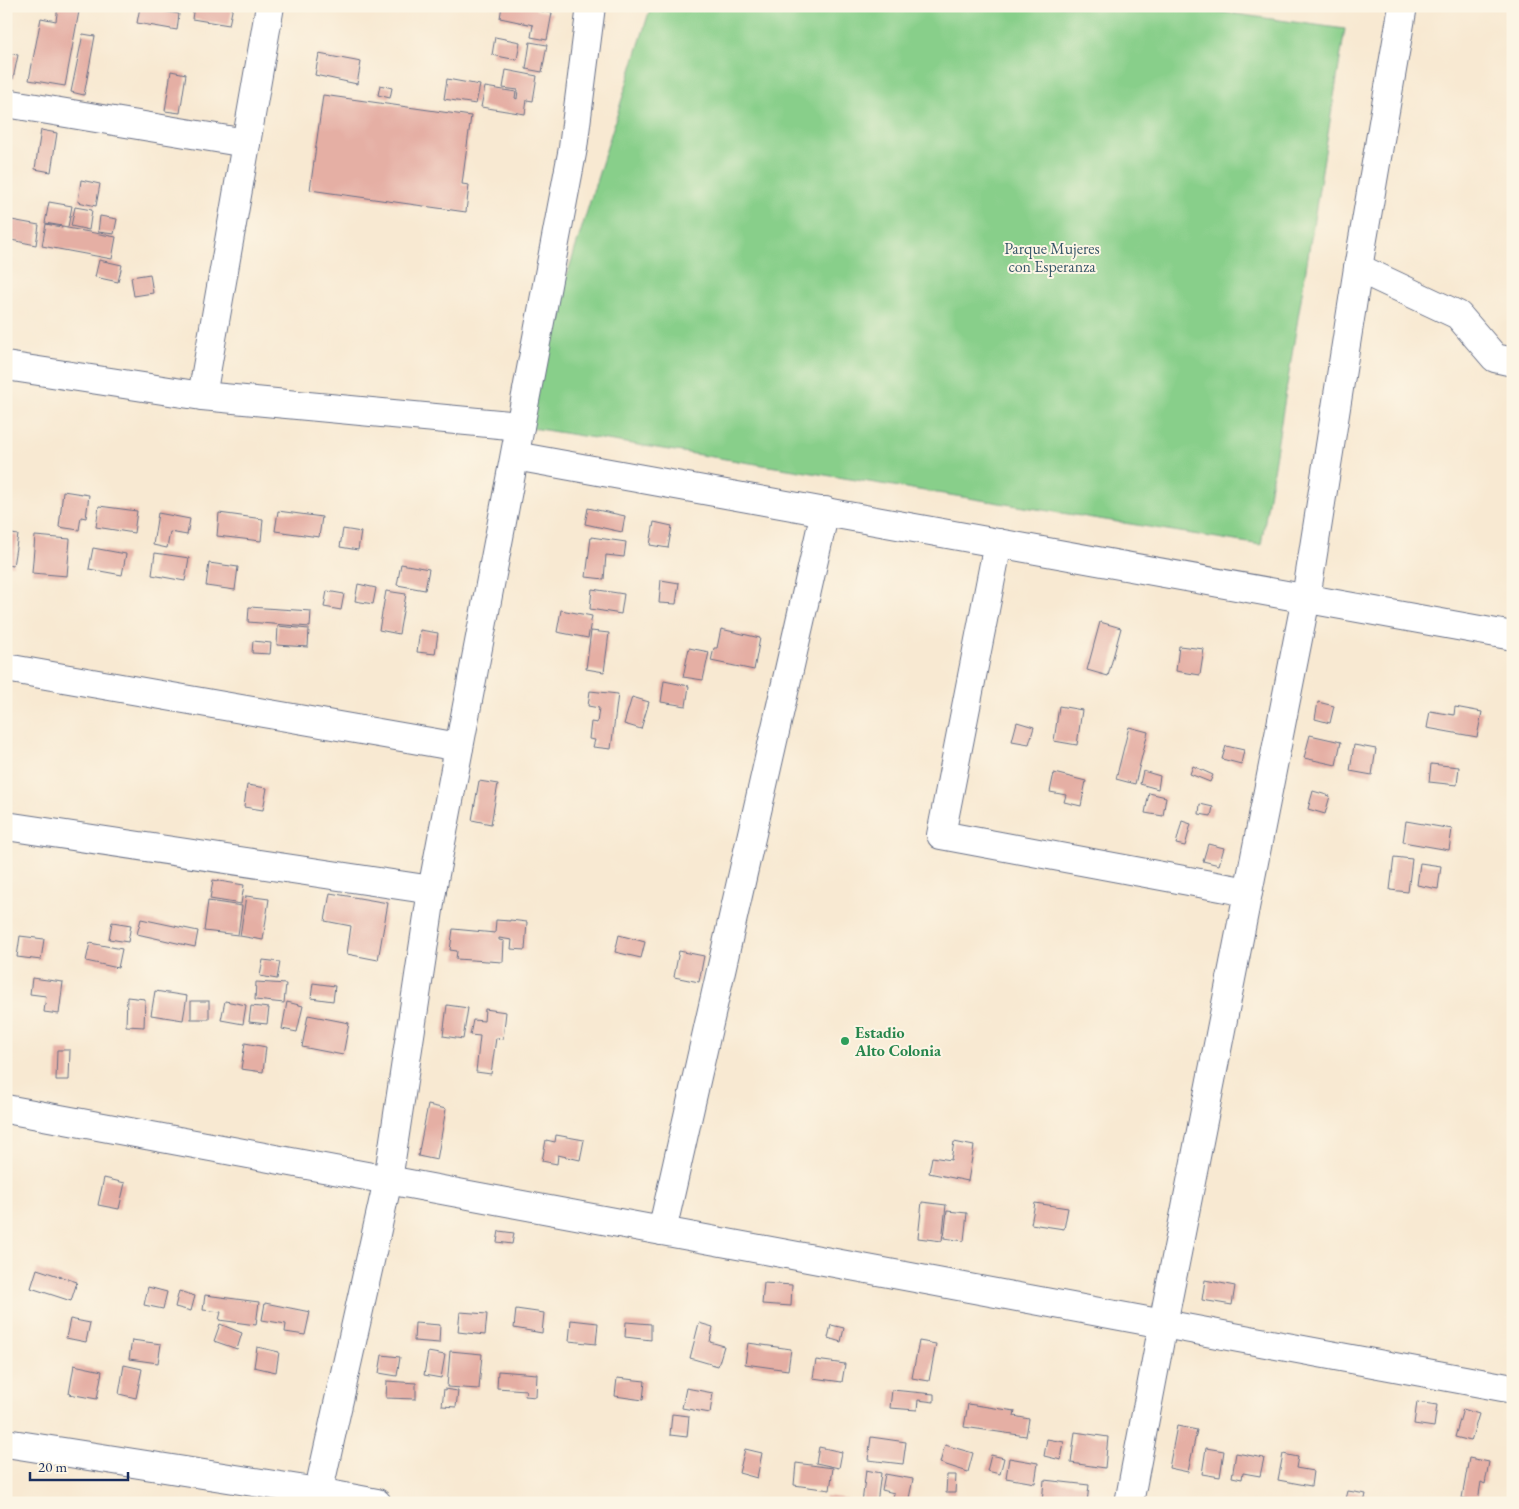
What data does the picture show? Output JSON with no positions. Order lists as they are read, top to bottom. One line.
{"parks":["Parque Mujeres con Esperanza"],"places":["Estadio Alto Colonia"],"scale_bar":"20 m"}
